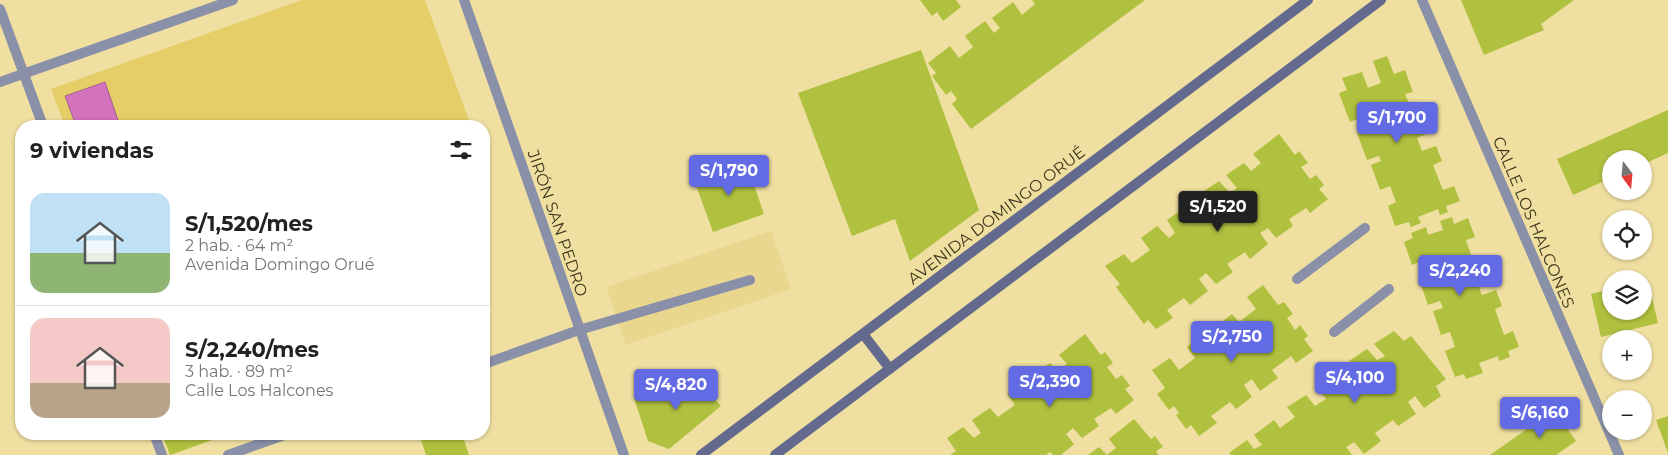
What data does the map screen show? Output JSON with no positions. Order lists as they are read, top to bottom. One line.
{"streets":{"main road":["AVENIDA DOMINGO ORUÉ"],"street":["CALLE LOS HALCONES","JIRÓN SAN PEDRO"]},"north":"bottom","page":{"price":["S/1,700","S/1,790","S/1,520","S/2,240","S/2,750","S/4,100","S/2,390","S/4,820","S/6,160"],"heading":"9 viviendas","map_buttons":["+","−"],"list":[{"name":"S/1,520/mes","note":"2 hab. · 64 m² · Avenida Domingo Orué"},{"name":"S/2,240/mes","note":"3 hab. · 89 m² · Calle Los Halcones"}]}}
